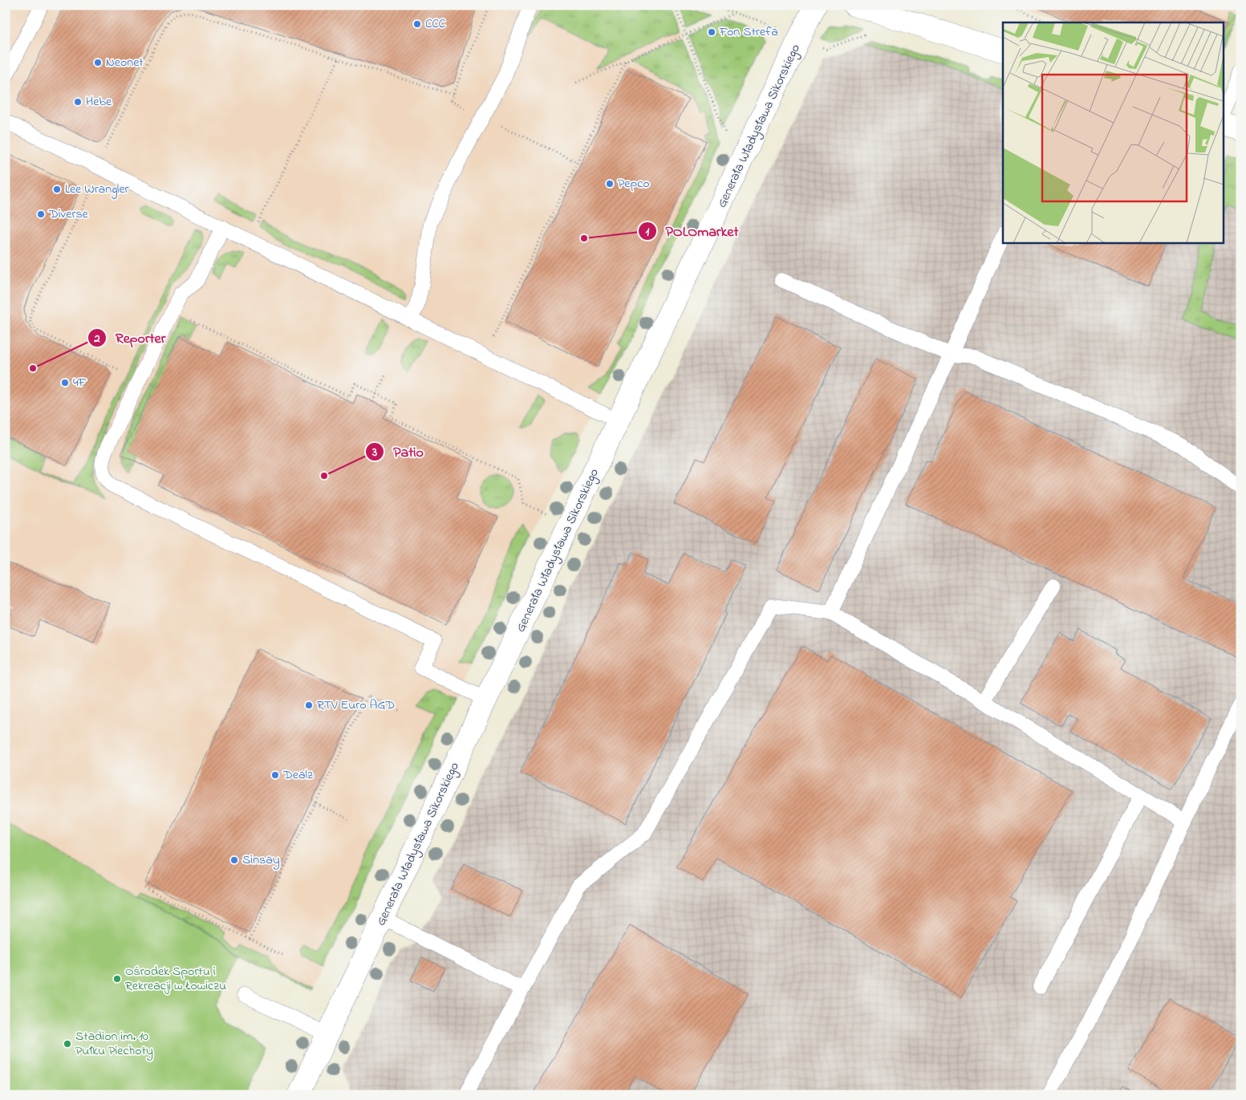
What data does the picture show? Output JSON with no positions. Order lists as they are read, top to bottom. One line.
{"streets":{"street":["Generała Władysława Sikorskiego"]},"places":["CCC","Fon Strefa","Neonet","Hebe","Pepco","Lee Wrangler","Diverse","POLOmarket","Reporter","4F","Patio","RTV Euro AGD","Dealz","Sinsay","Ośrodek Sportu i Rekreacji w Łowiczu","Stadion im. 10 Pułku Piechoty"]}
